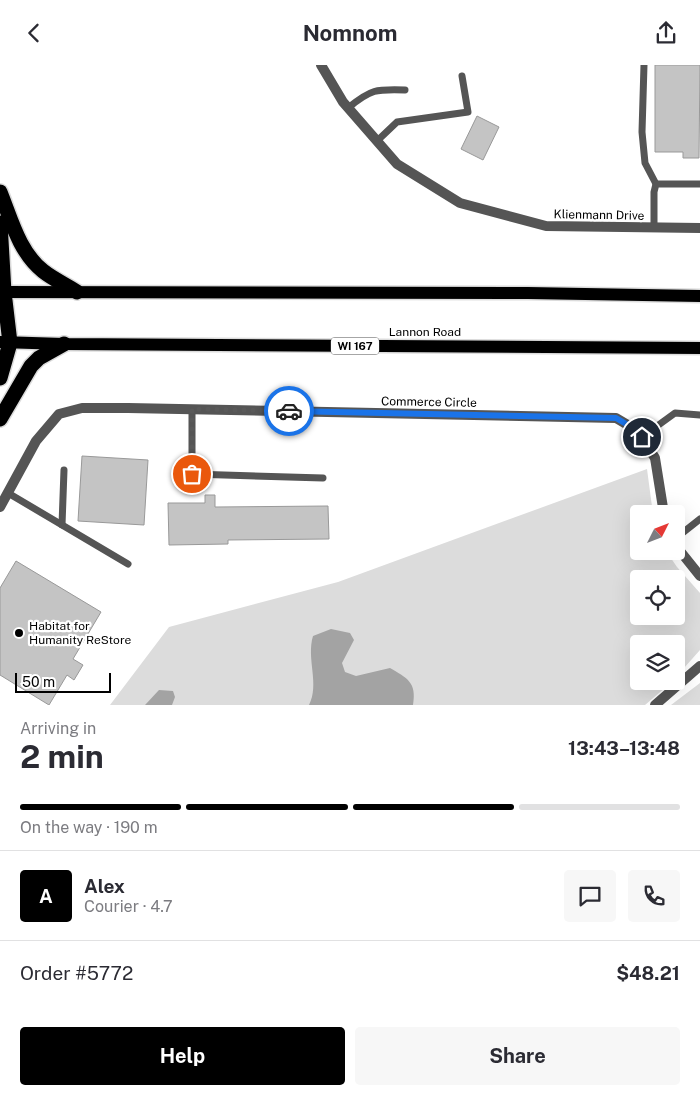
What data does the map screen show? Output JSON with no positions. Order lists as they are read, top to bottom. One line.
{"streets":{"main road":["Lannon Road","WI 167"],"street":["Klienmann Drive","Commerce Circle"]},"places":["Habitat for Humanity ReStore"],"scale_bar":"50 m","north":"top right","page":{"header":"Nomnom","scale":"50 m","heading":["2 min","Arriving in","13:43–13:48"],"panel":["Alex","Courier · 4.7","Order #5772","$48.21"],"bar":"On the way · 190 m","round":"A","buttons":["Help","Share"]}}
